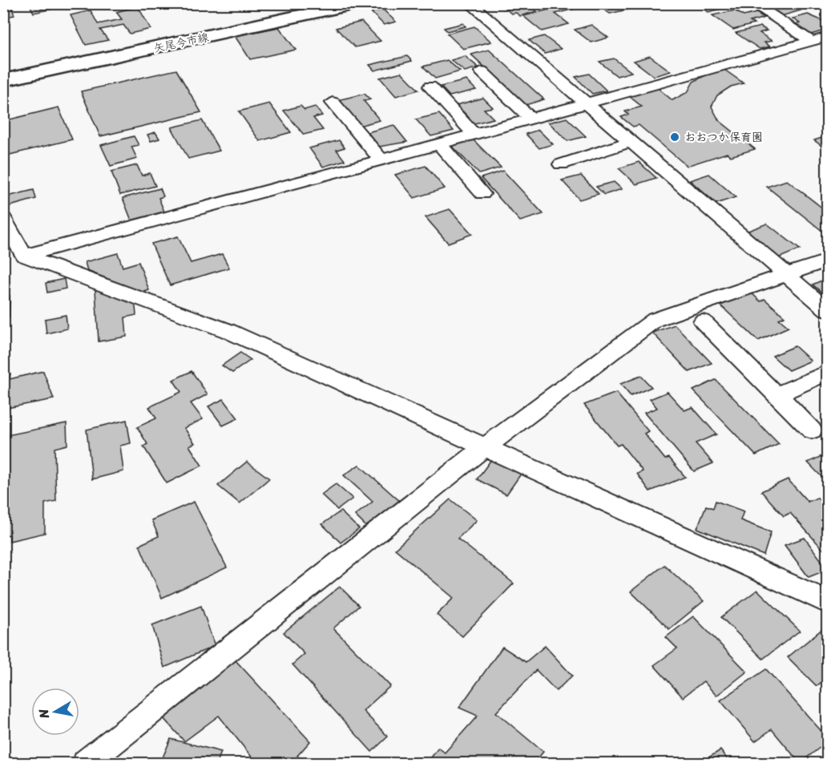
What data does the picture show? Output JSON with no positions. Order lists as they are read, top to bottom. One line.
{"streets":{"main road":["矢尾今市線"]},"places":["おおつか保育園"],"north":"left"}
